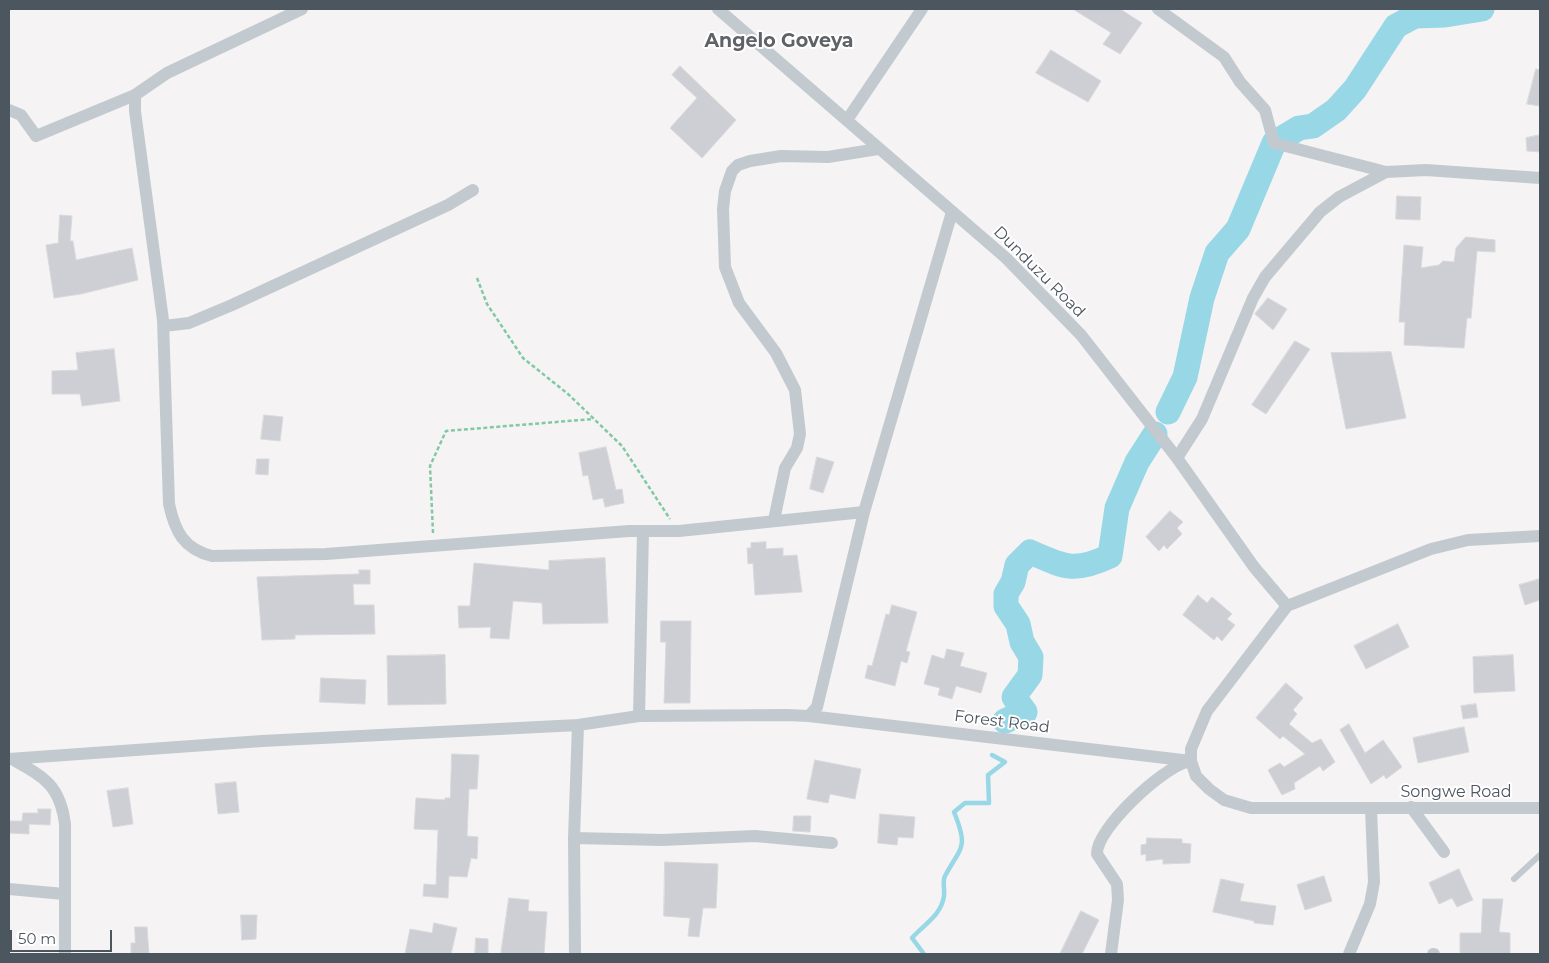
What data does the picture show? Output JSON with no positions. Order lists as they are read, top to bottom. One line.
{"streets":{"street":["Dunduzu Road","Forest Road","Songwe Road"]},"crossings":[["Forest Road","Songwe Road"]],"districts":["Angelo Goveya"],"scale_bar":"50 m"}
